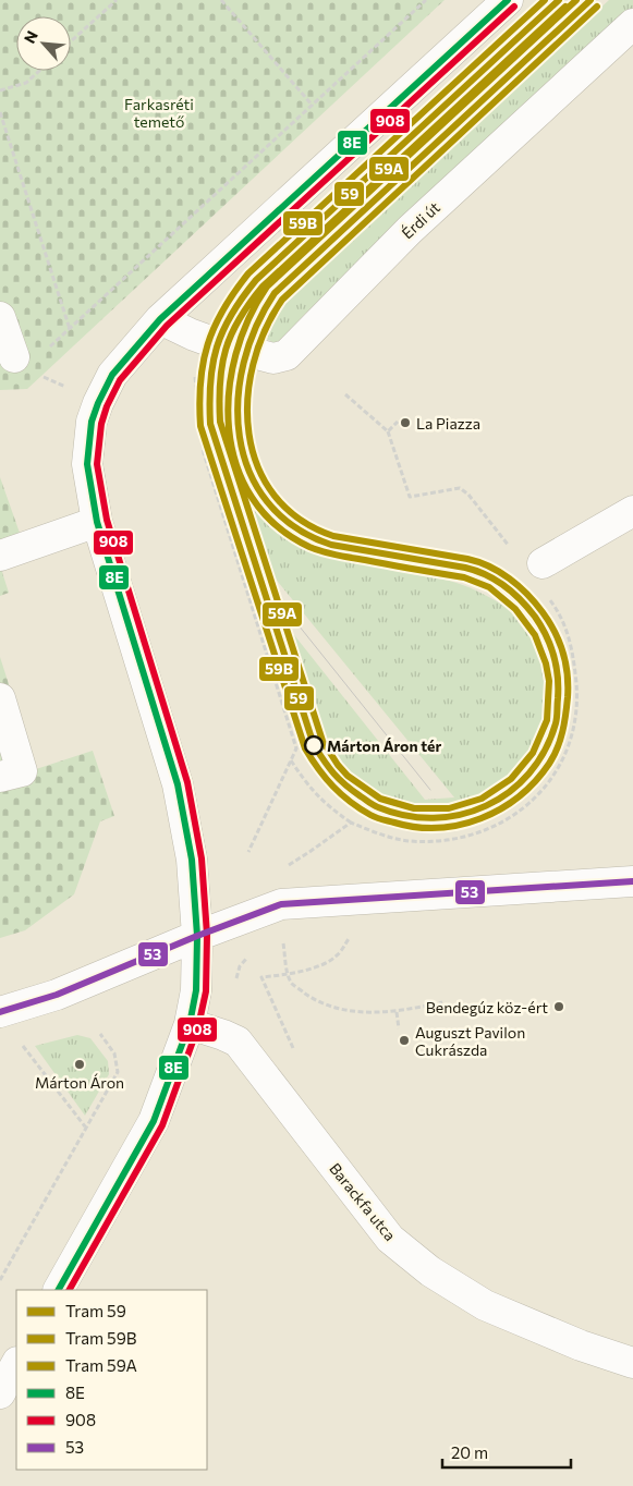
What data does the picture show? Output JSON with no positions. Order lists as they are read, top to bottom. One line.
{"streets":{"street":["Érdi út","Barackfa utca"]},"parks":["Farkasréti temető"],"places":["La Piazza","Márton Áron tér","Bendegúz köz-ért","Auguszt Pavilon Cukrászda","Márton Áron"],"lines":["tram line 59","tram line 59B","tram line 59A","transit line 8E","transit line 908","transit line 53"],"legend":["Tram 59","Tram 59B","Tram 59A","8E","908","53"],"scale_bar":"20 m","north":"top left"}
